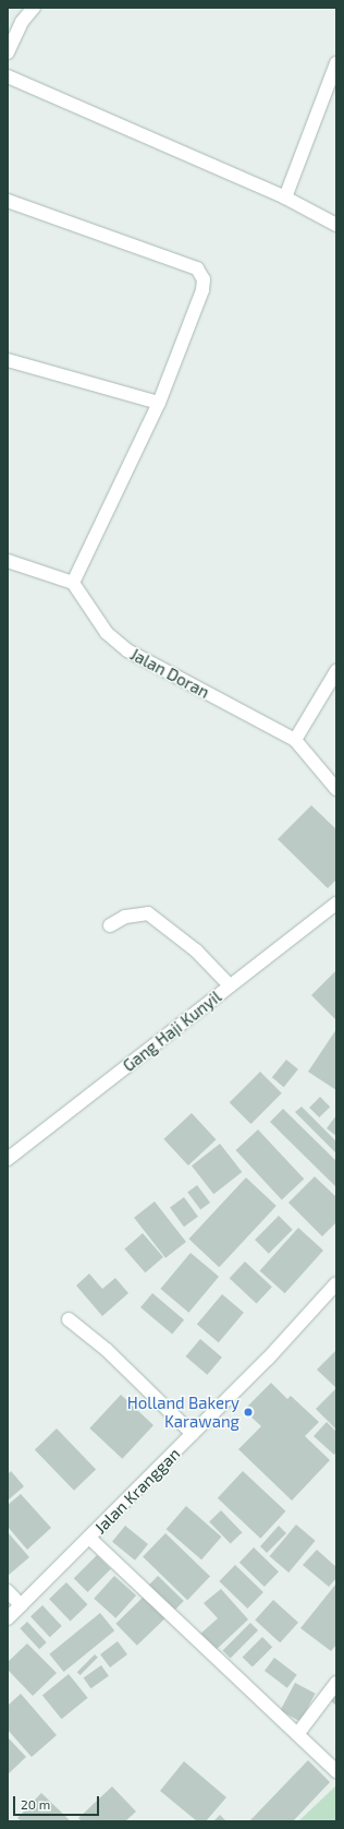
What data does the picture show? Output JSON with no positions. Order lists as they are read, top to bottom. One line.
{"streets":{"street":["Jalan Doran","Gang Haji Kunyil","Jalan Kranggan"]},"places":["Holland Bakery Karawang"],"scale_bar":"20 m"}
